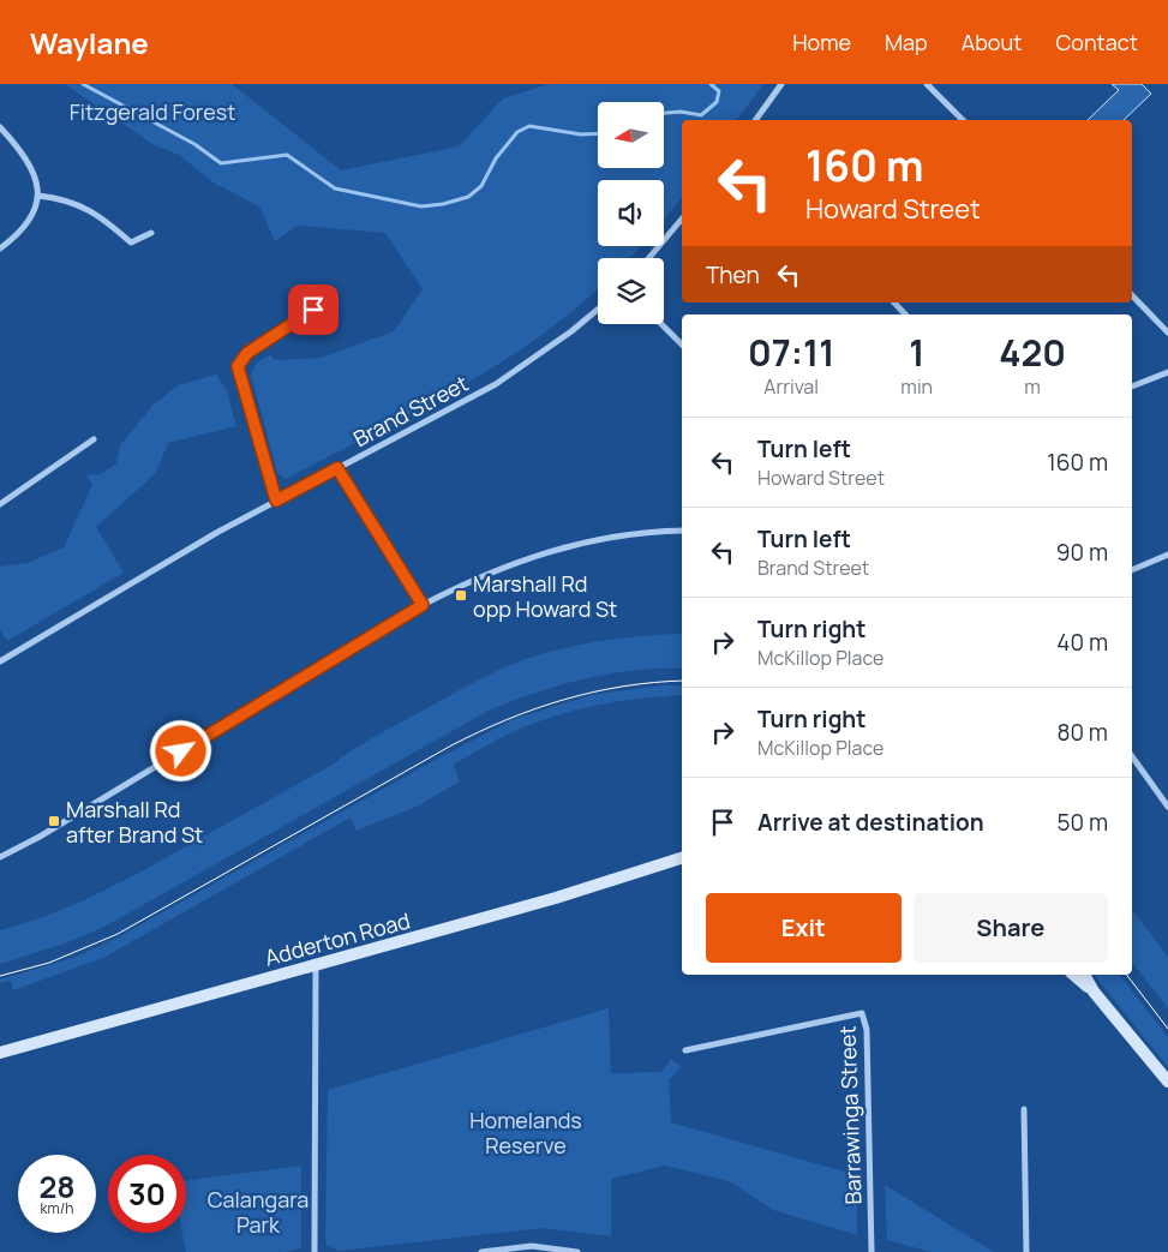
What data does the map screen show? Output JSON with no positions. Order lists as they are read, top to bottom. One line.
{"streets":{"main road":["Adderton Road"],"street":["Brand Street","Barrawinga Street"]},"parks":["Fitzgerald Forest","Homelands Reserve","Calangara Park"],"places":{"transit":["Marshall Rd opp Howard St","Marshall Rd after Brand St"]},"north":"left","page":{"header":"Waylane","nav":["Home","Map","About","Contact"],"turn":["160 m","Howard Street"],"then":"Then","eta":["07:11","Arrival","1","min","420","m"],"list":[{"name":"Turn left","note":"Howard Street","value":"160 m"},{"name":"Turn left","note":"Brand Street","value":"90 m"},{"name":"Turn right","note":"McKillop Place","value":"40 m"},{"name":"Turn right","note":"McKillop Place","value":"80 m"},{"name":"Arrive at destination","value":"50 m"}],"buttons":["Exit","Share"],"speed":"28 km/h","limit":"30"}}
